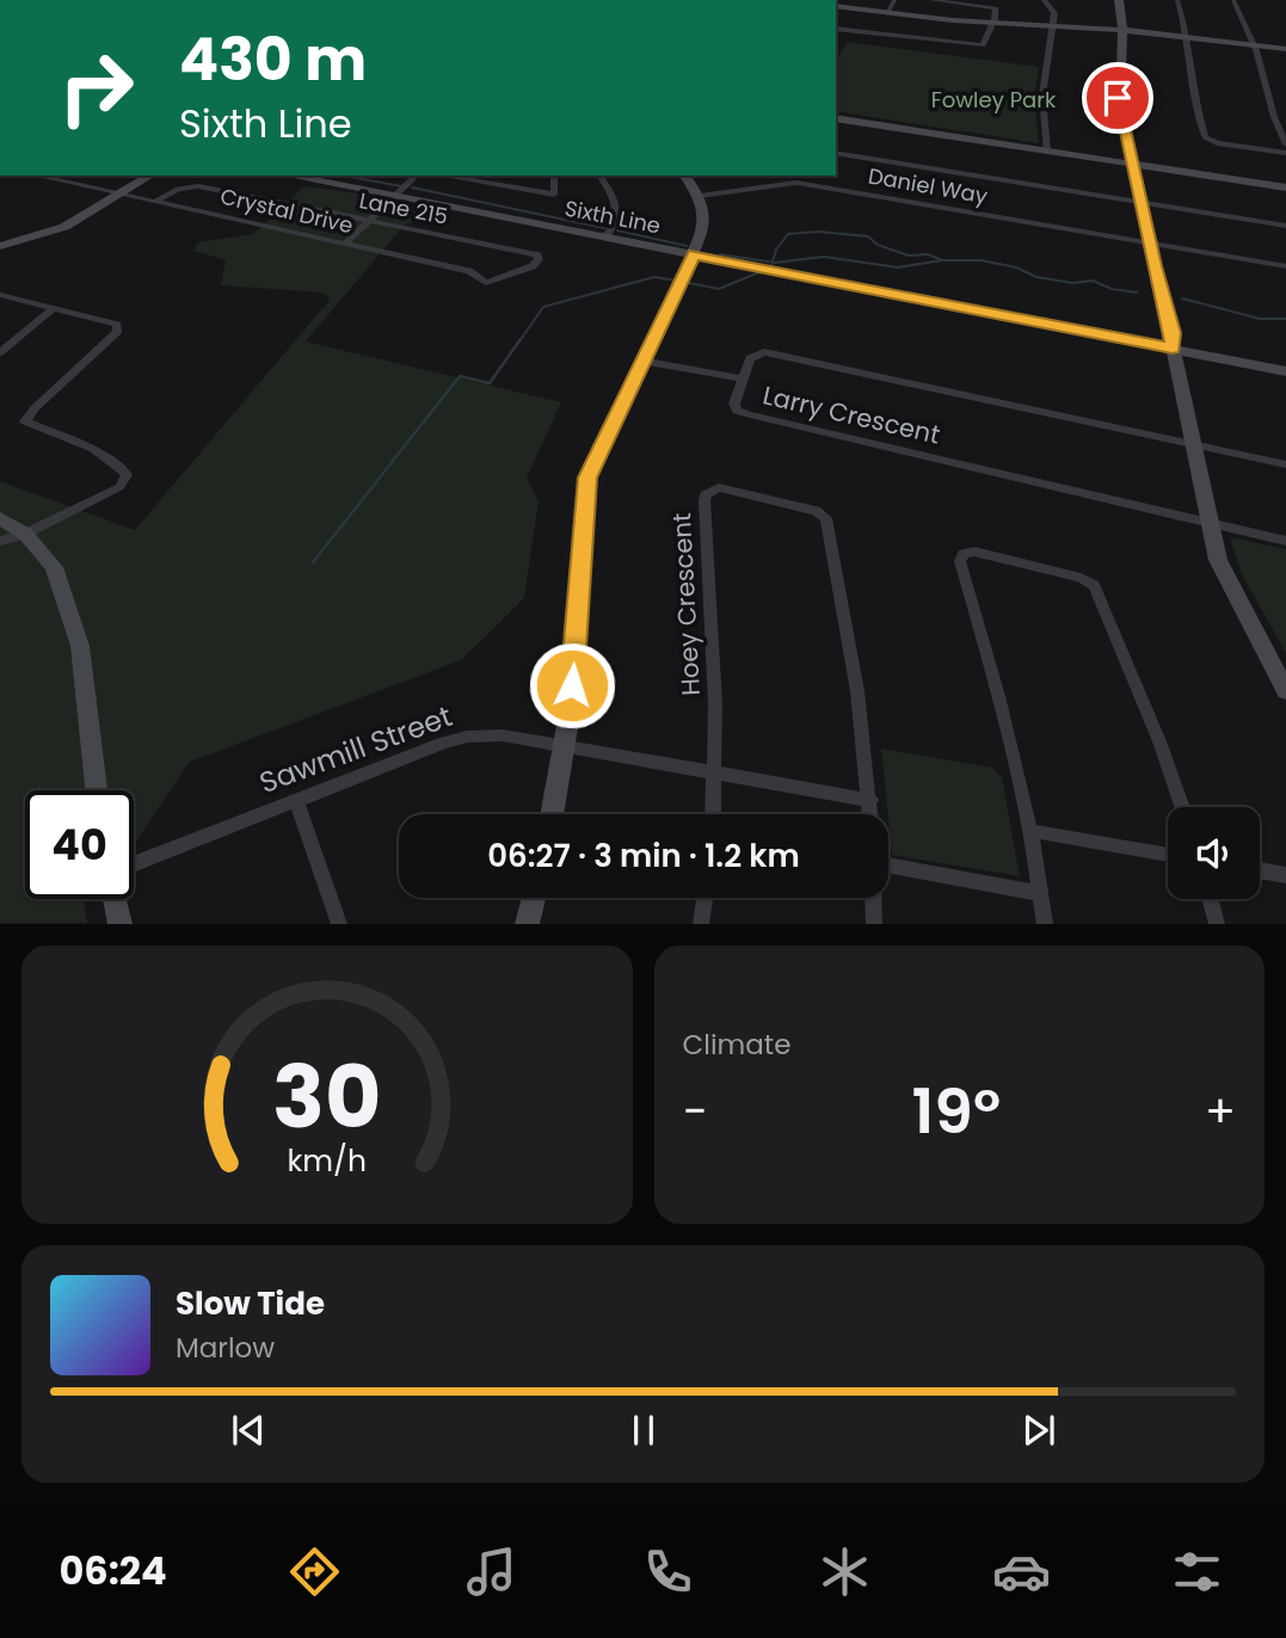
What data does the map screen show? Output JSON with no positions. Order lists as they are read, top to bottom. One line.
{"streets":{"street":["Daniel Way","Lane 215","Crystal Drive","Sixth Line","Larry Crescent","Hoey Crescent","Sawmill Street"]},"crossings":[["Lane 215","Crystal Drive"],["Hoey Crescent","Sawmill Street"]],"parks":["Fowley Park"],"page":{"turn":["430 m","Sixth Line"],"limit":"40","trip":"06:27 · 3 min · 1.2 km","tile":"Climate","heat":["−","19°","+"],"song":["Slow Tide","Marlow"],"tabs":"06:24","gauge":["30","km/h"]}}
